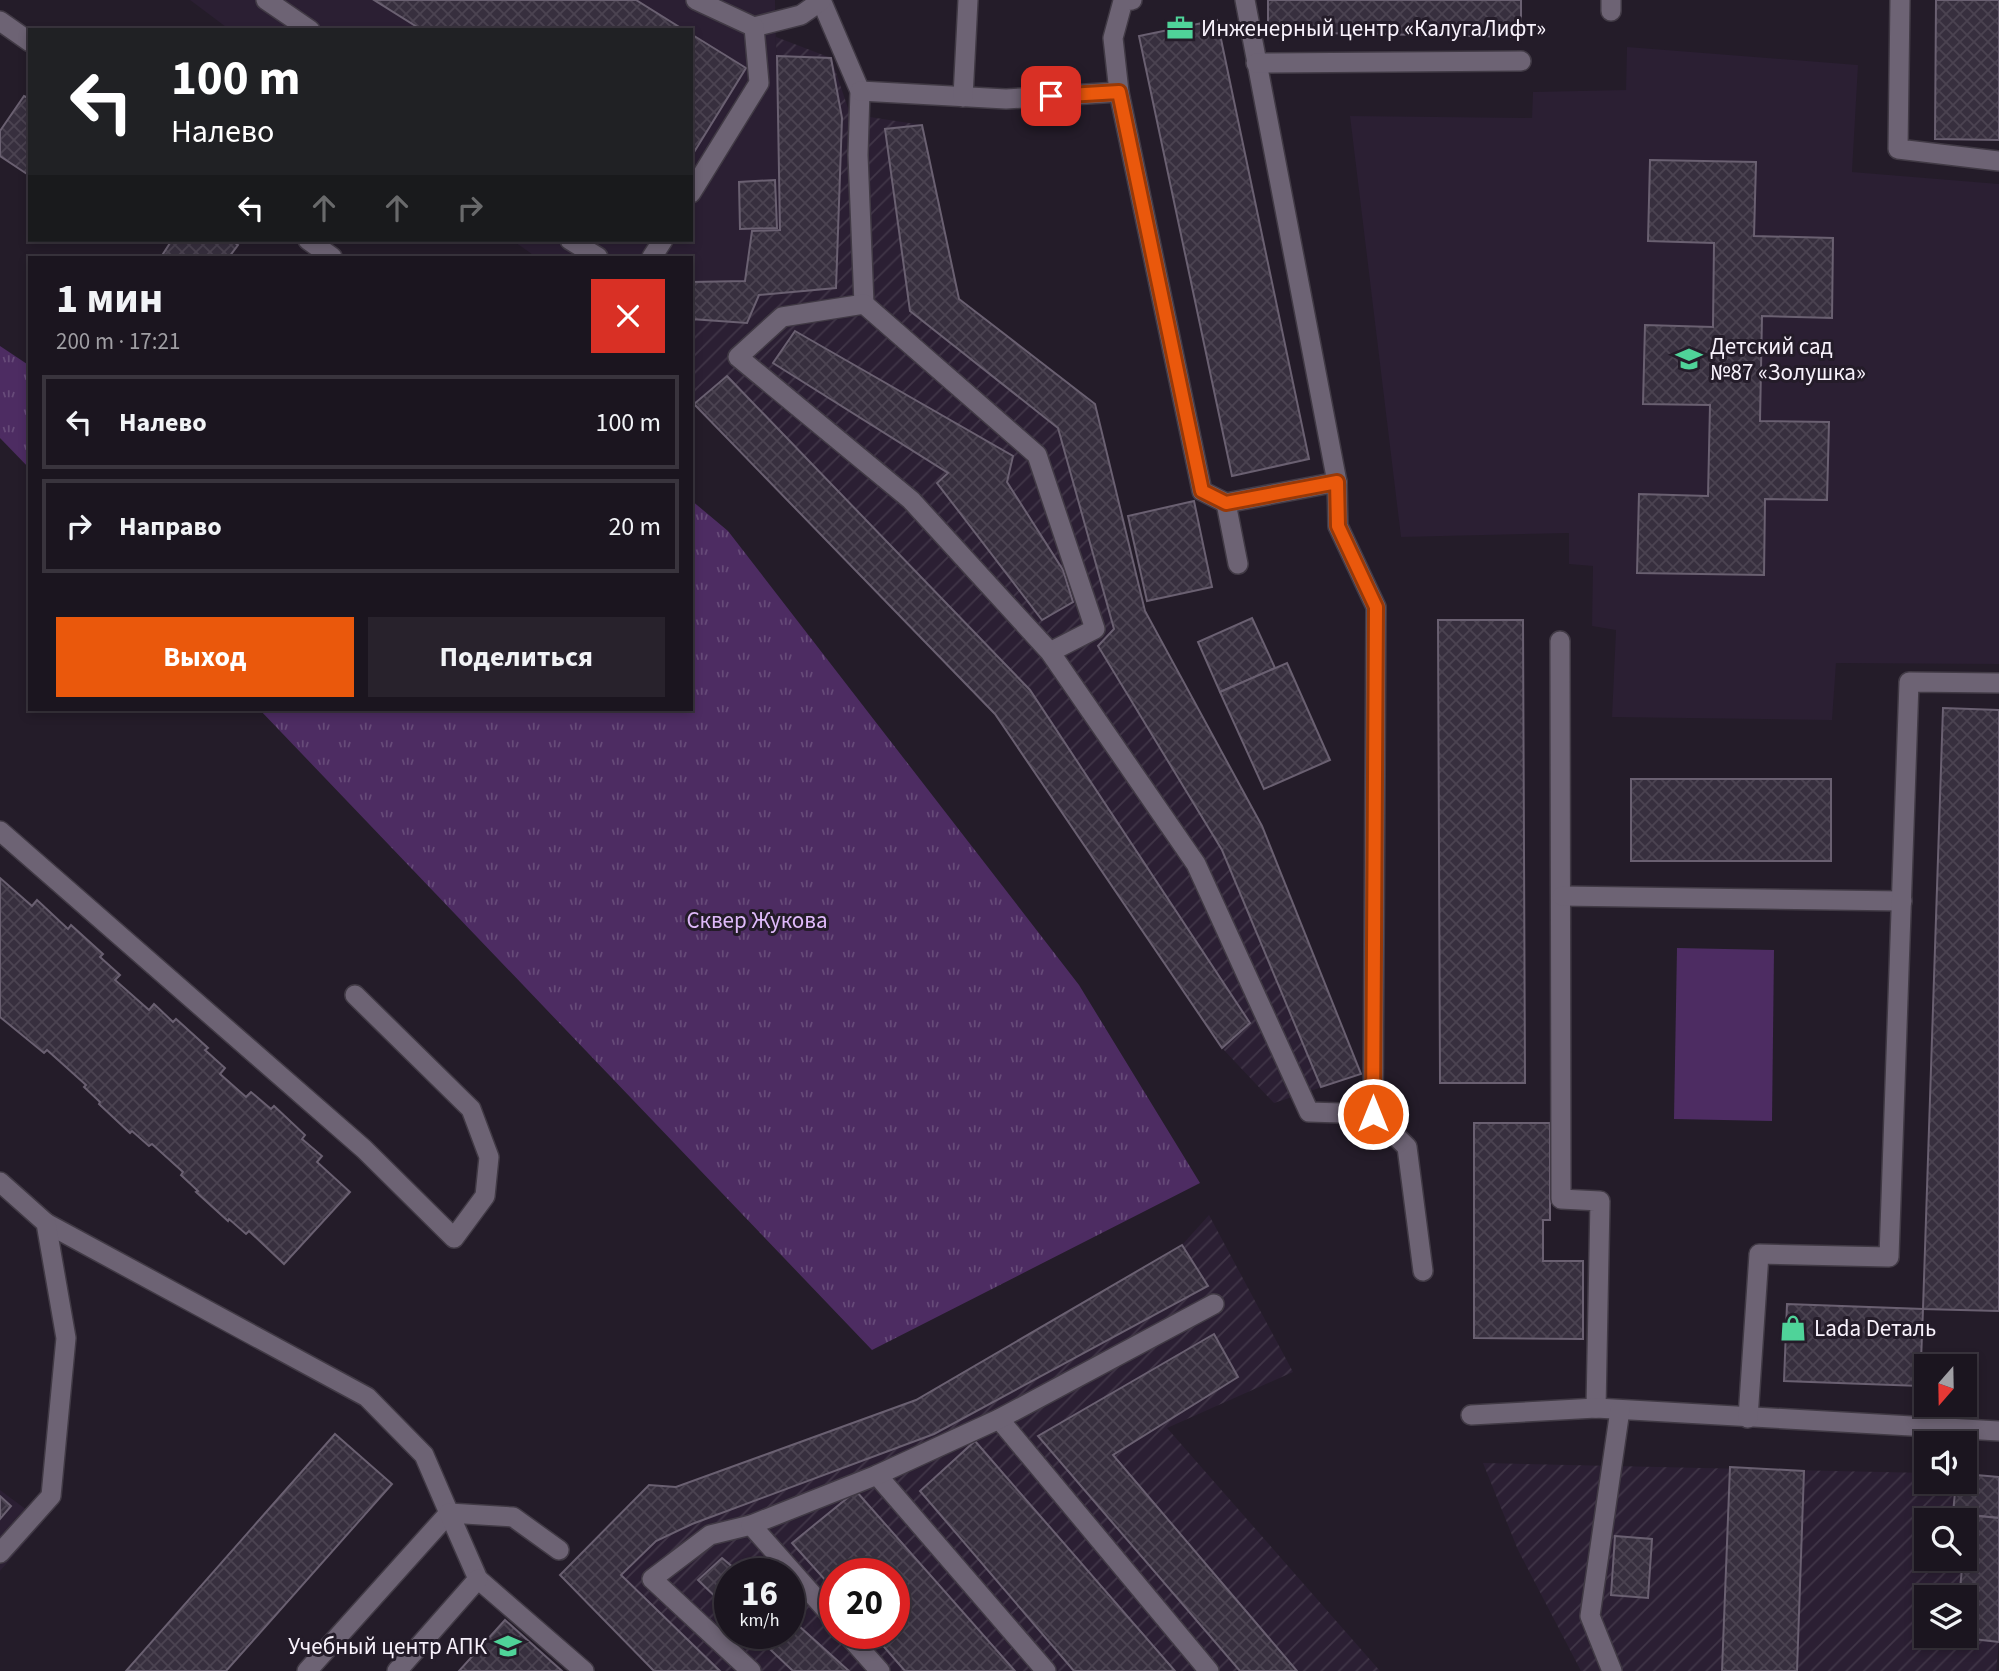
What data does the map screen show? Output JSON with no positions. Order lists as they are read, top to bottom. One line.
{"parks":["Сквер Жукова"],"places":{"office":["Инженерный центр «КалугаЛифт»"],"school or university":["Детский сад №87 «Золушка»","Учебный центр АПК"],"shop":["Lada Dеталь"]},"north":"bottom","page":{"turn":["100 m","Налево"],"heading":["1 мин","200 m · 17:21"],"list":[{"name":"Налево","value":"100 m"},{"name":"Направо","value":"20 m"}],"buttons":["Выход","Поделиться"],"speed":"16 km/h","limit":"20"}}
